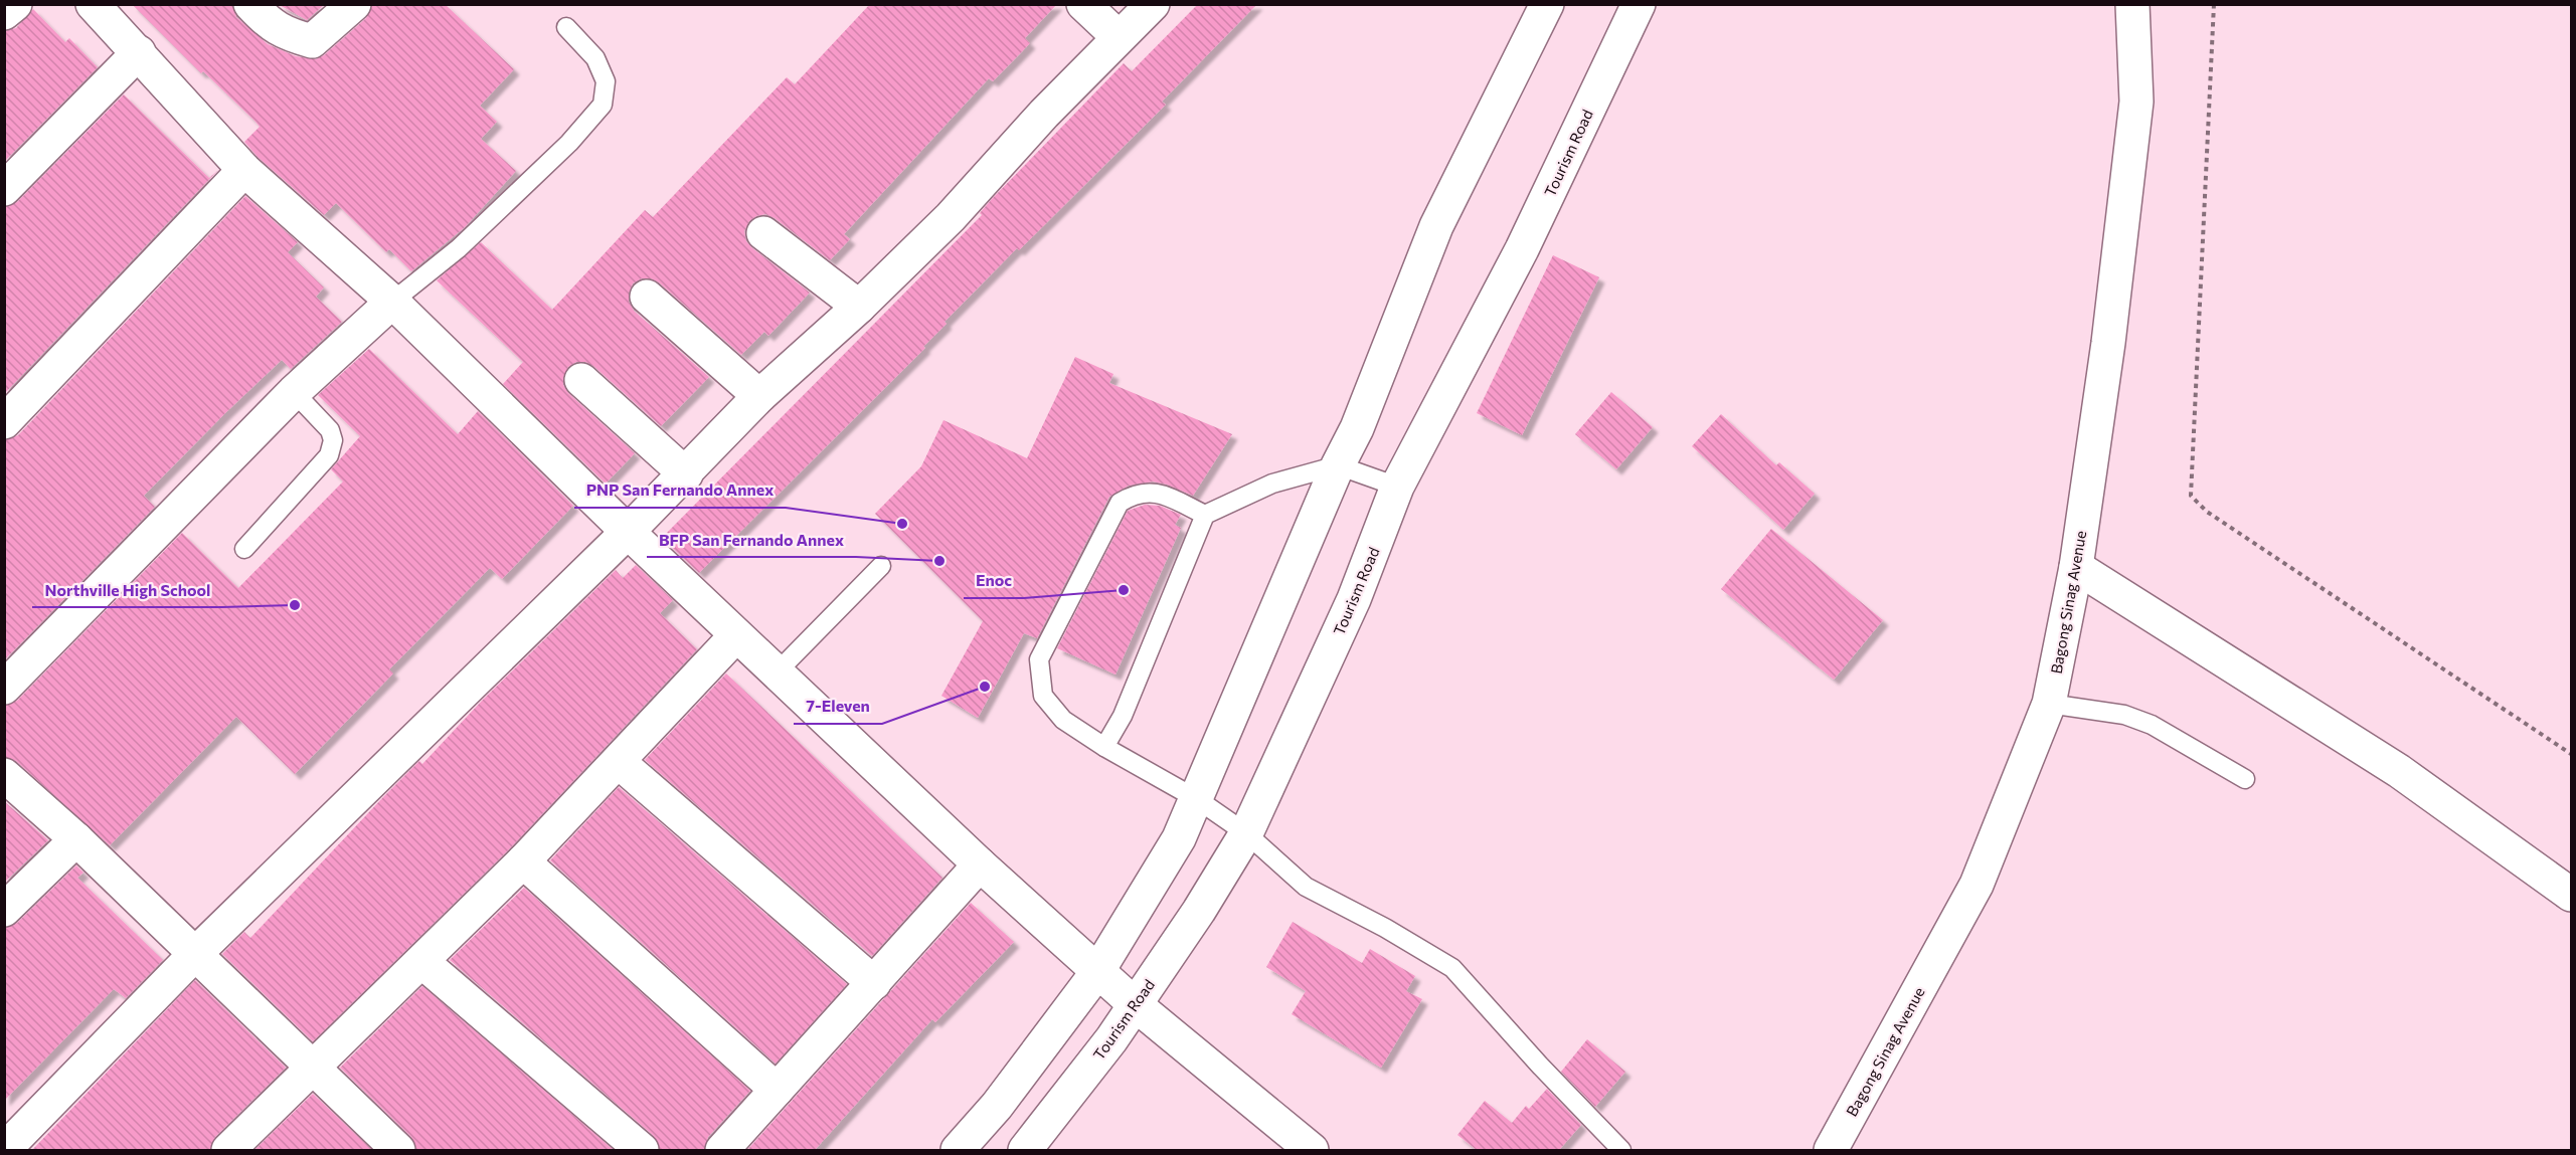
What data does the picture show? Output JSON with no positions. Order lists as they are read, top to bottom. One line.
{"streets":{"street":["Tourism Road","Bagong Sinag Avenue"]},"places":["PNP San Fernando Annex","BFP San Fernando Annex","Enoc","Northville High School","7-Eleven"]}
